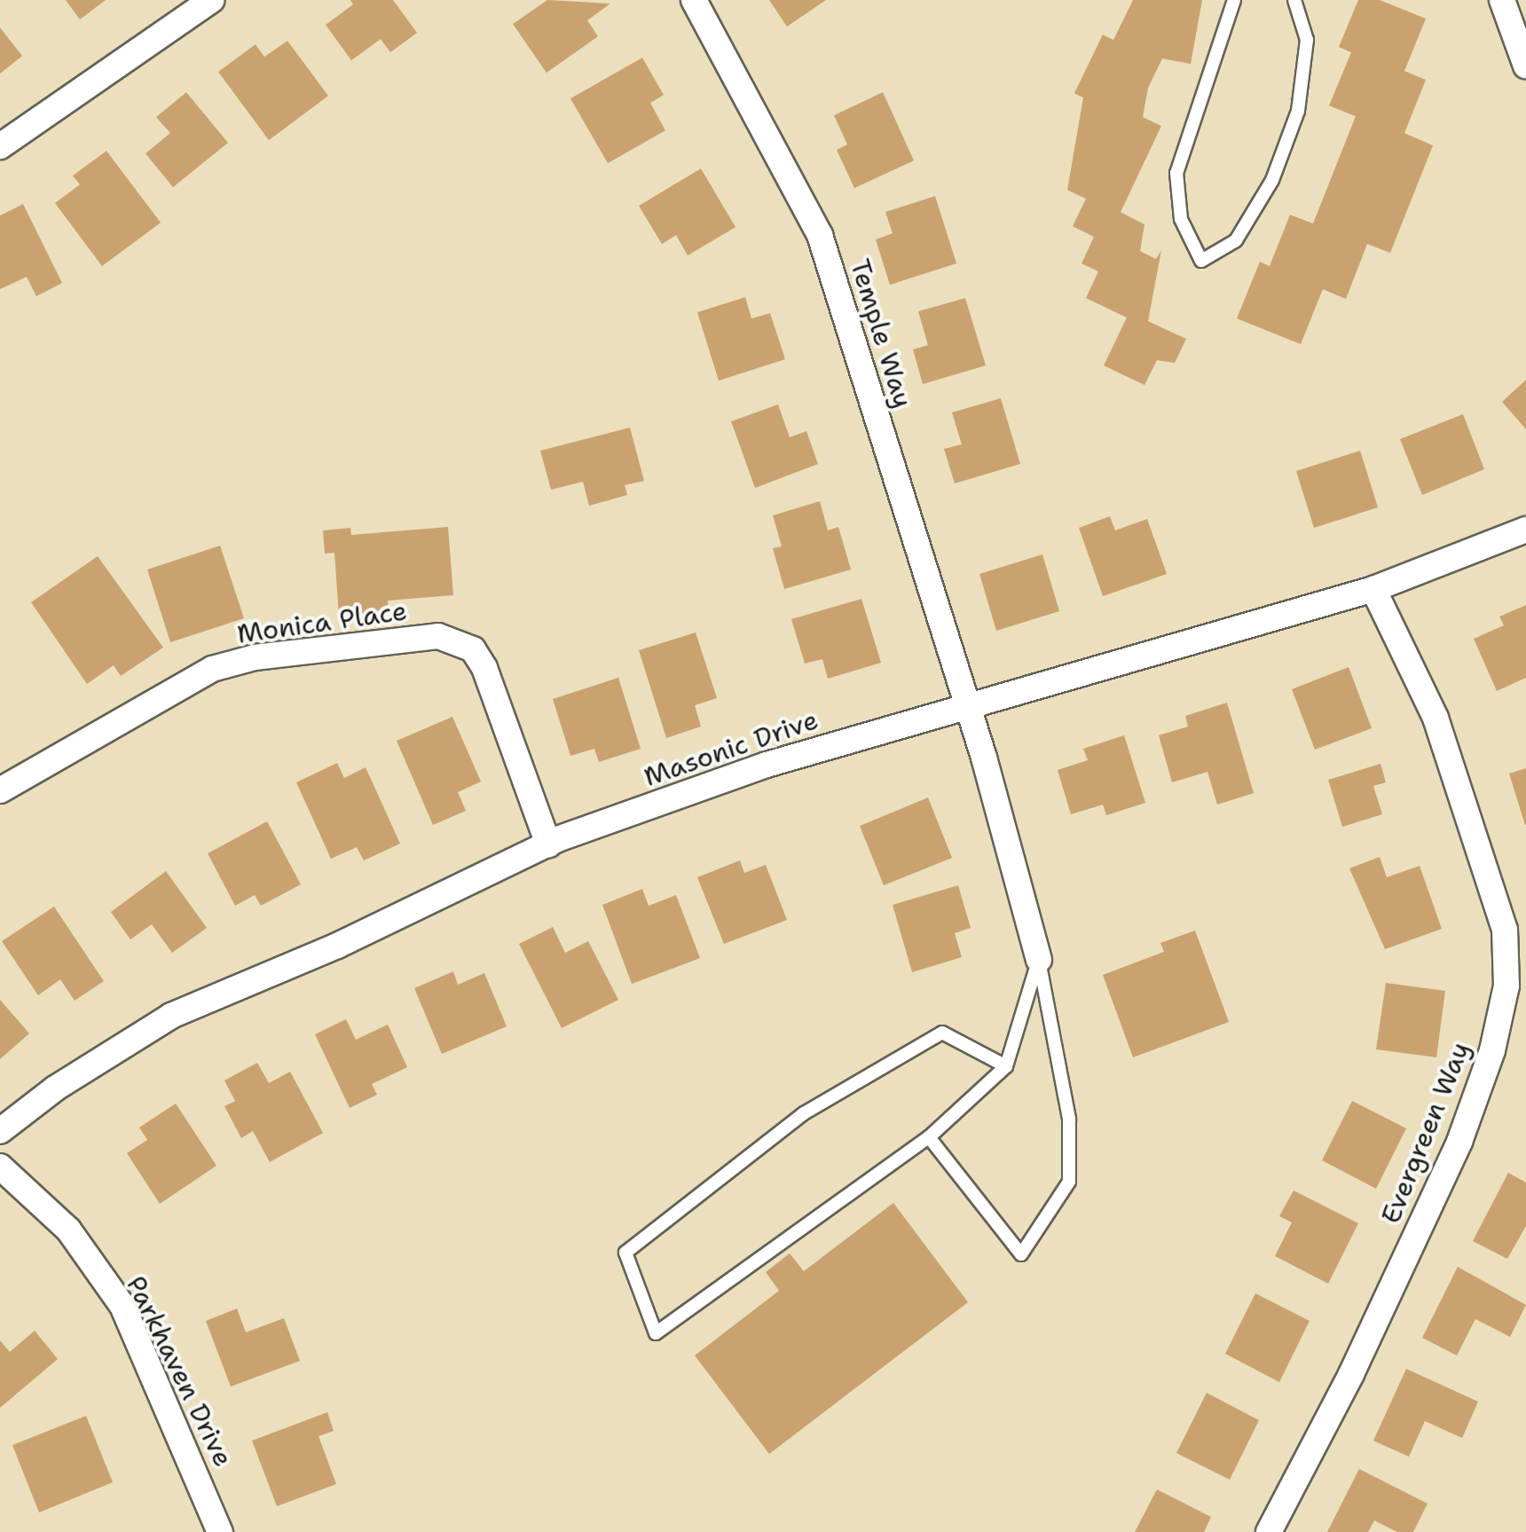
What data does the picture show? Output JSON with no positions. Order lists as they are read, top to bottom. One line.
{"streets":{"street":["Temple Way","Monica Place","Masonic Drive","Evergreen Way","Parkhaven Drive"]},"crossings":[["Temple Way","Masonic Drive"],["Monica Place","Masonic Drive"],["Masonic Drive","Evergreen Way"]]}
